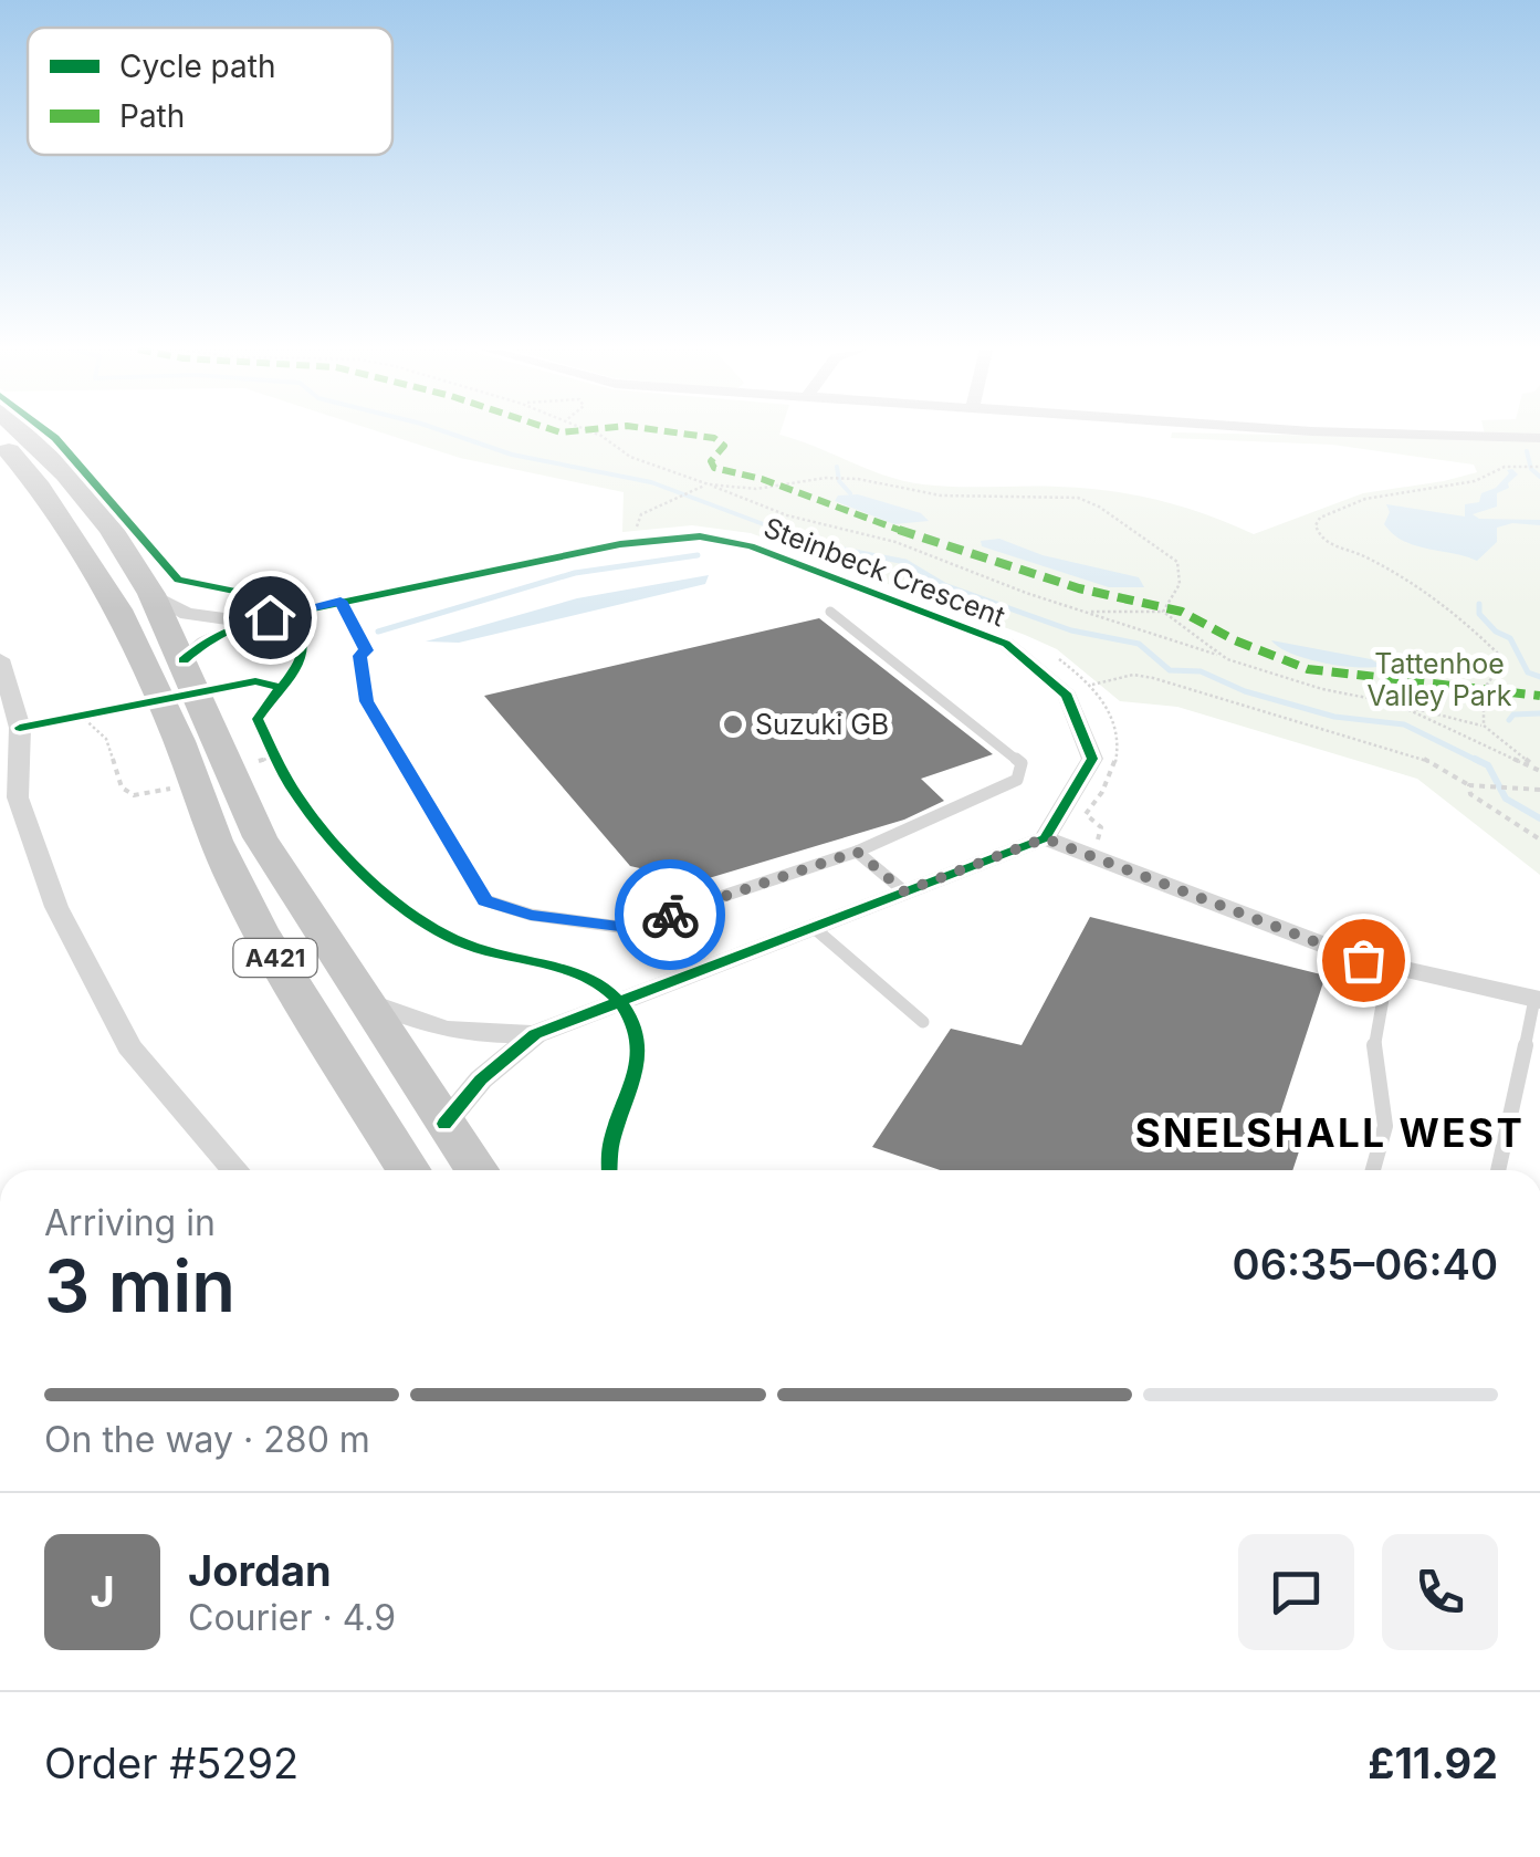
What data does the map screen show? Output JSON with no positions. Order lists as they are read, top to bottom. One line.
{"streets":{"highway":["A421"],"street":["Steinbeck Crescent"]},"crossings":[["Steinbeck Crescent","A421"]],"districts":["SNELSHALL WEST"],"parks":["Tattenhoe Valley Park"],"places":["Suzuki GB"],"legend":["Cycle path","Path"],"page":{"heading":["3 min","Arriving in","06:35–06:40"],"panel":["Jordan","Courier · 4.9","Order #5292","£11.92"],"bar":"On the way · 280 m","round":"J"}}
